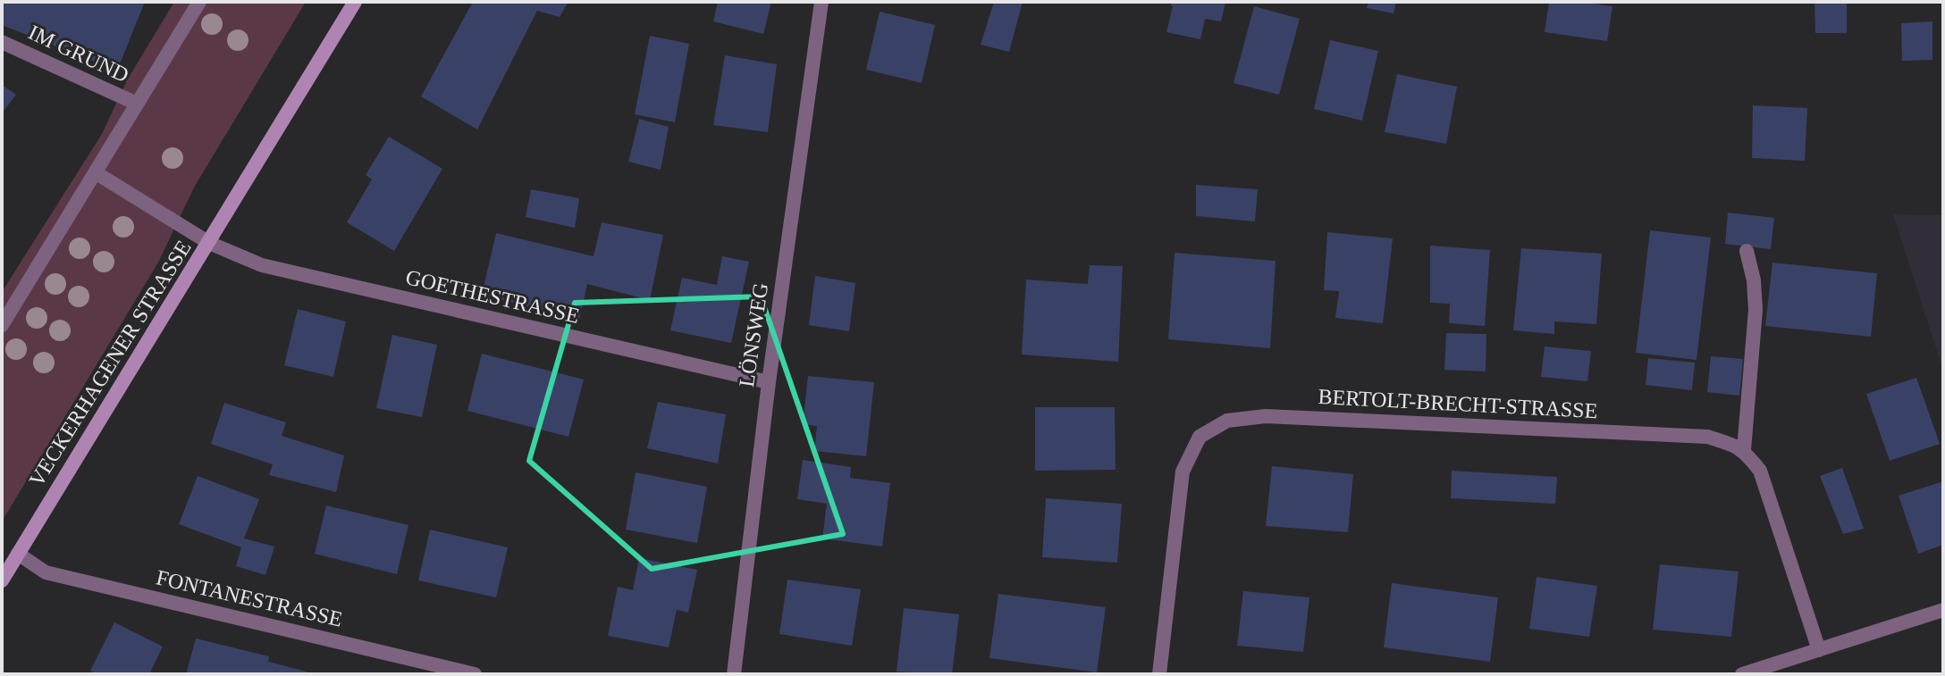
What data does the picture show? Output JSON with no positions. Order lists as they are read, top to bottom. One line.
{"streets":{"street":["IM GRUND","GOETHESTRASSE","LÖNSWEG","VECKERHAGENER STRASSE","BERTOLT-BRECHT-STRASSE","FONTANESTRASSE"]},"crossings":[["GOETHESTRASSE","LÖNSWEG"],["GOETHESTRASSE","VECKERHAGENER STRASSE"],["VECKERHAGENER STRASSE","FONTANESTRASSE"]]}
